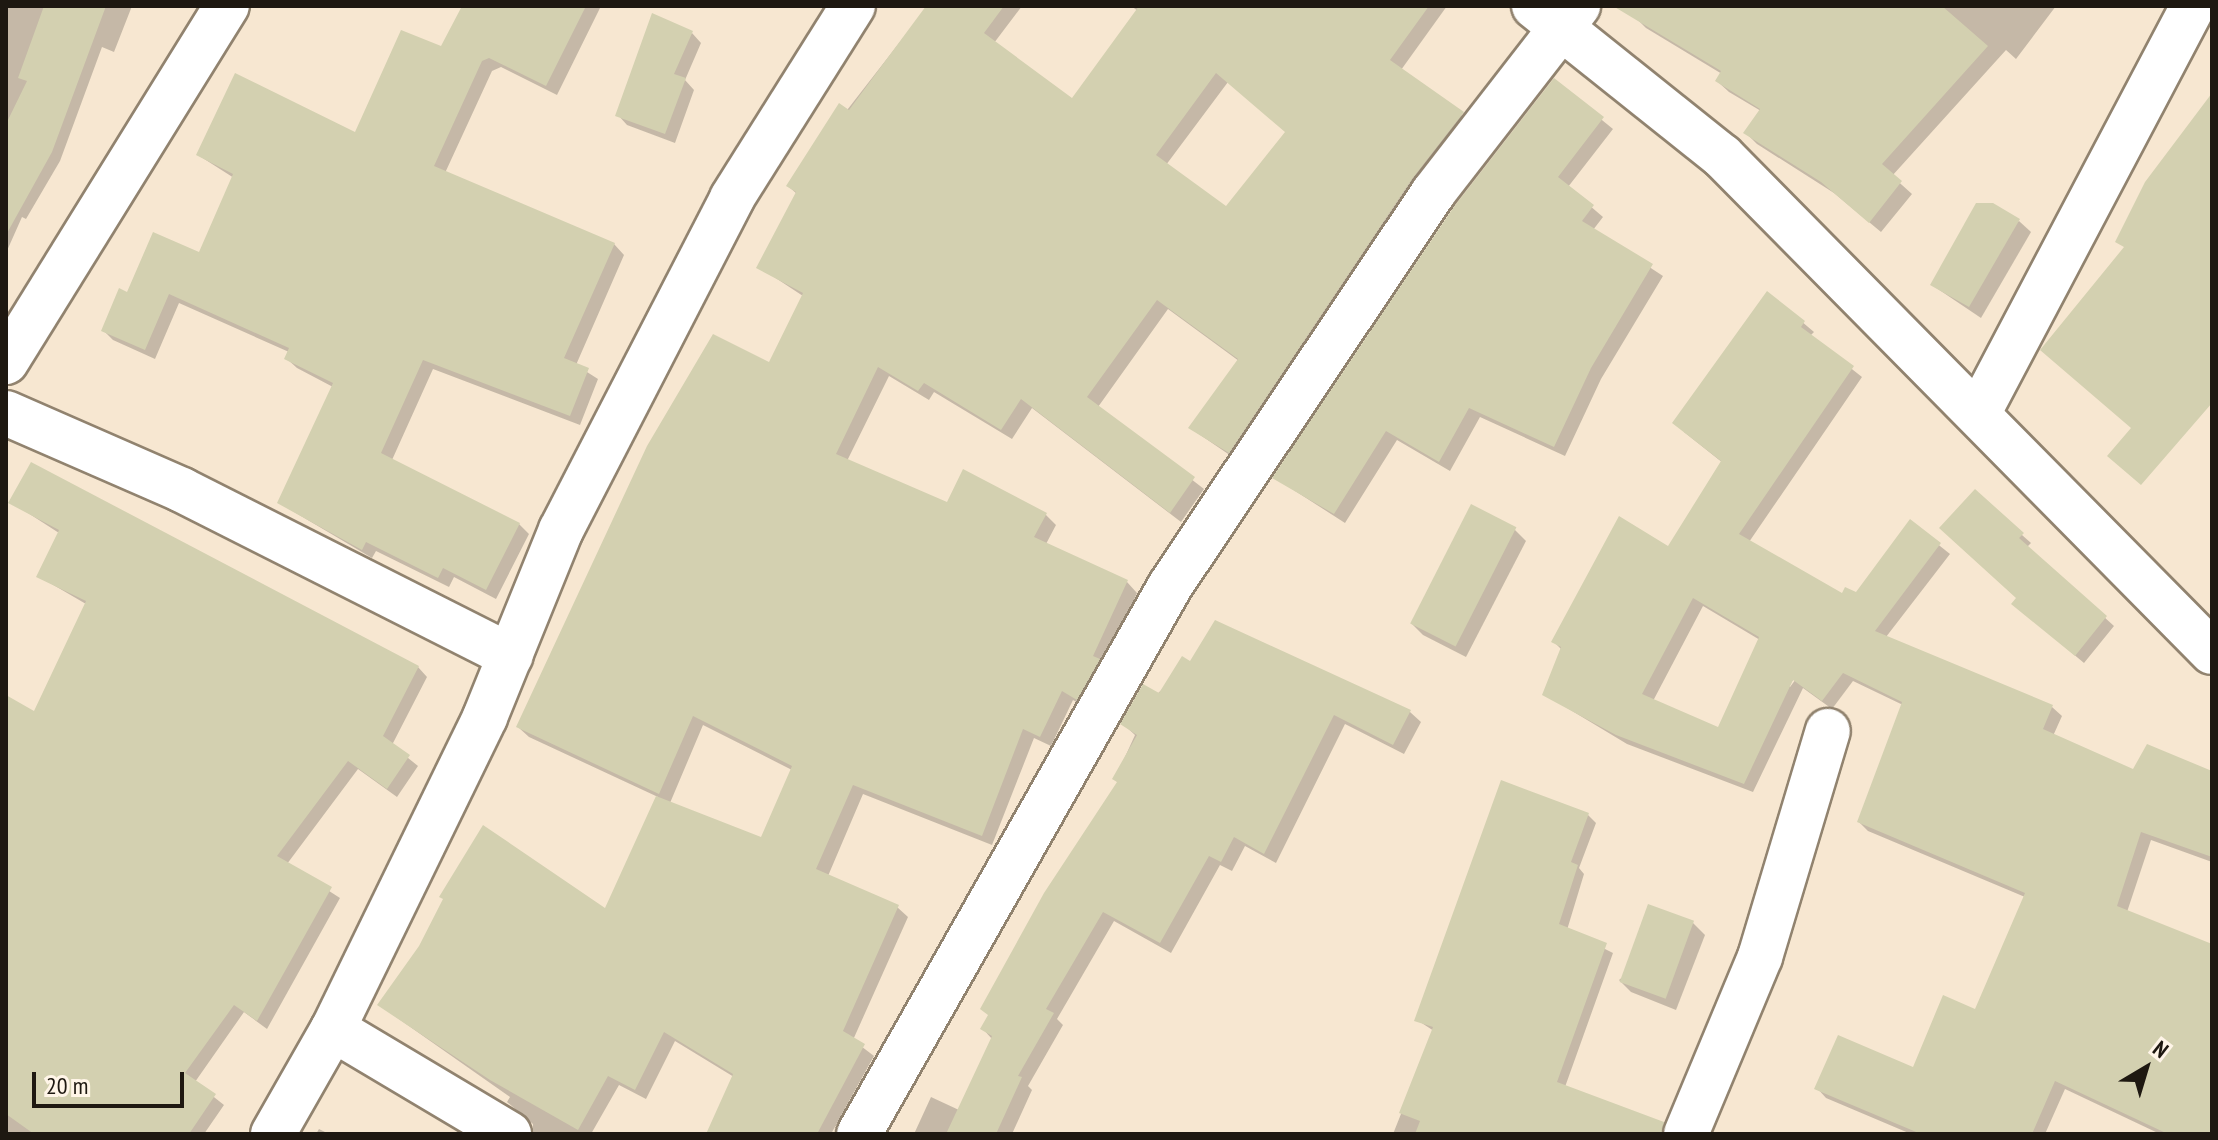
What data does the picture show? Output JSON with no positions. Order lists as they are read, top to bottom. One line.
{"scale_bar":"20 m","north":"top right"}
